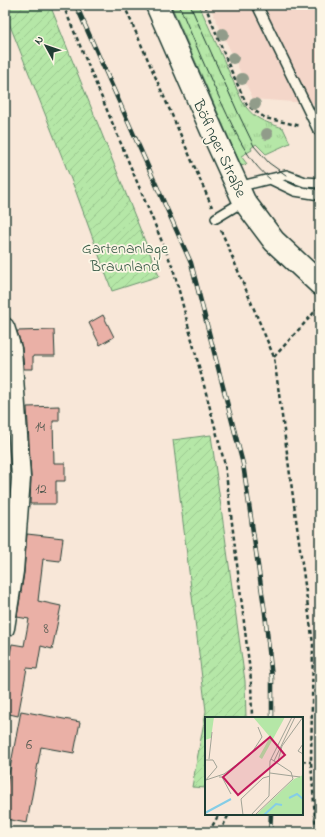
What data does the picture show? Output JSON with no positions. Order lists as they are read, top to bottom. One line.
{"streets":{"street":["Böfinger Straße"]},"parks":["Gartenanlage Braunland"],"house_numbers":["14","12","8","6"],"north":"top left"}
